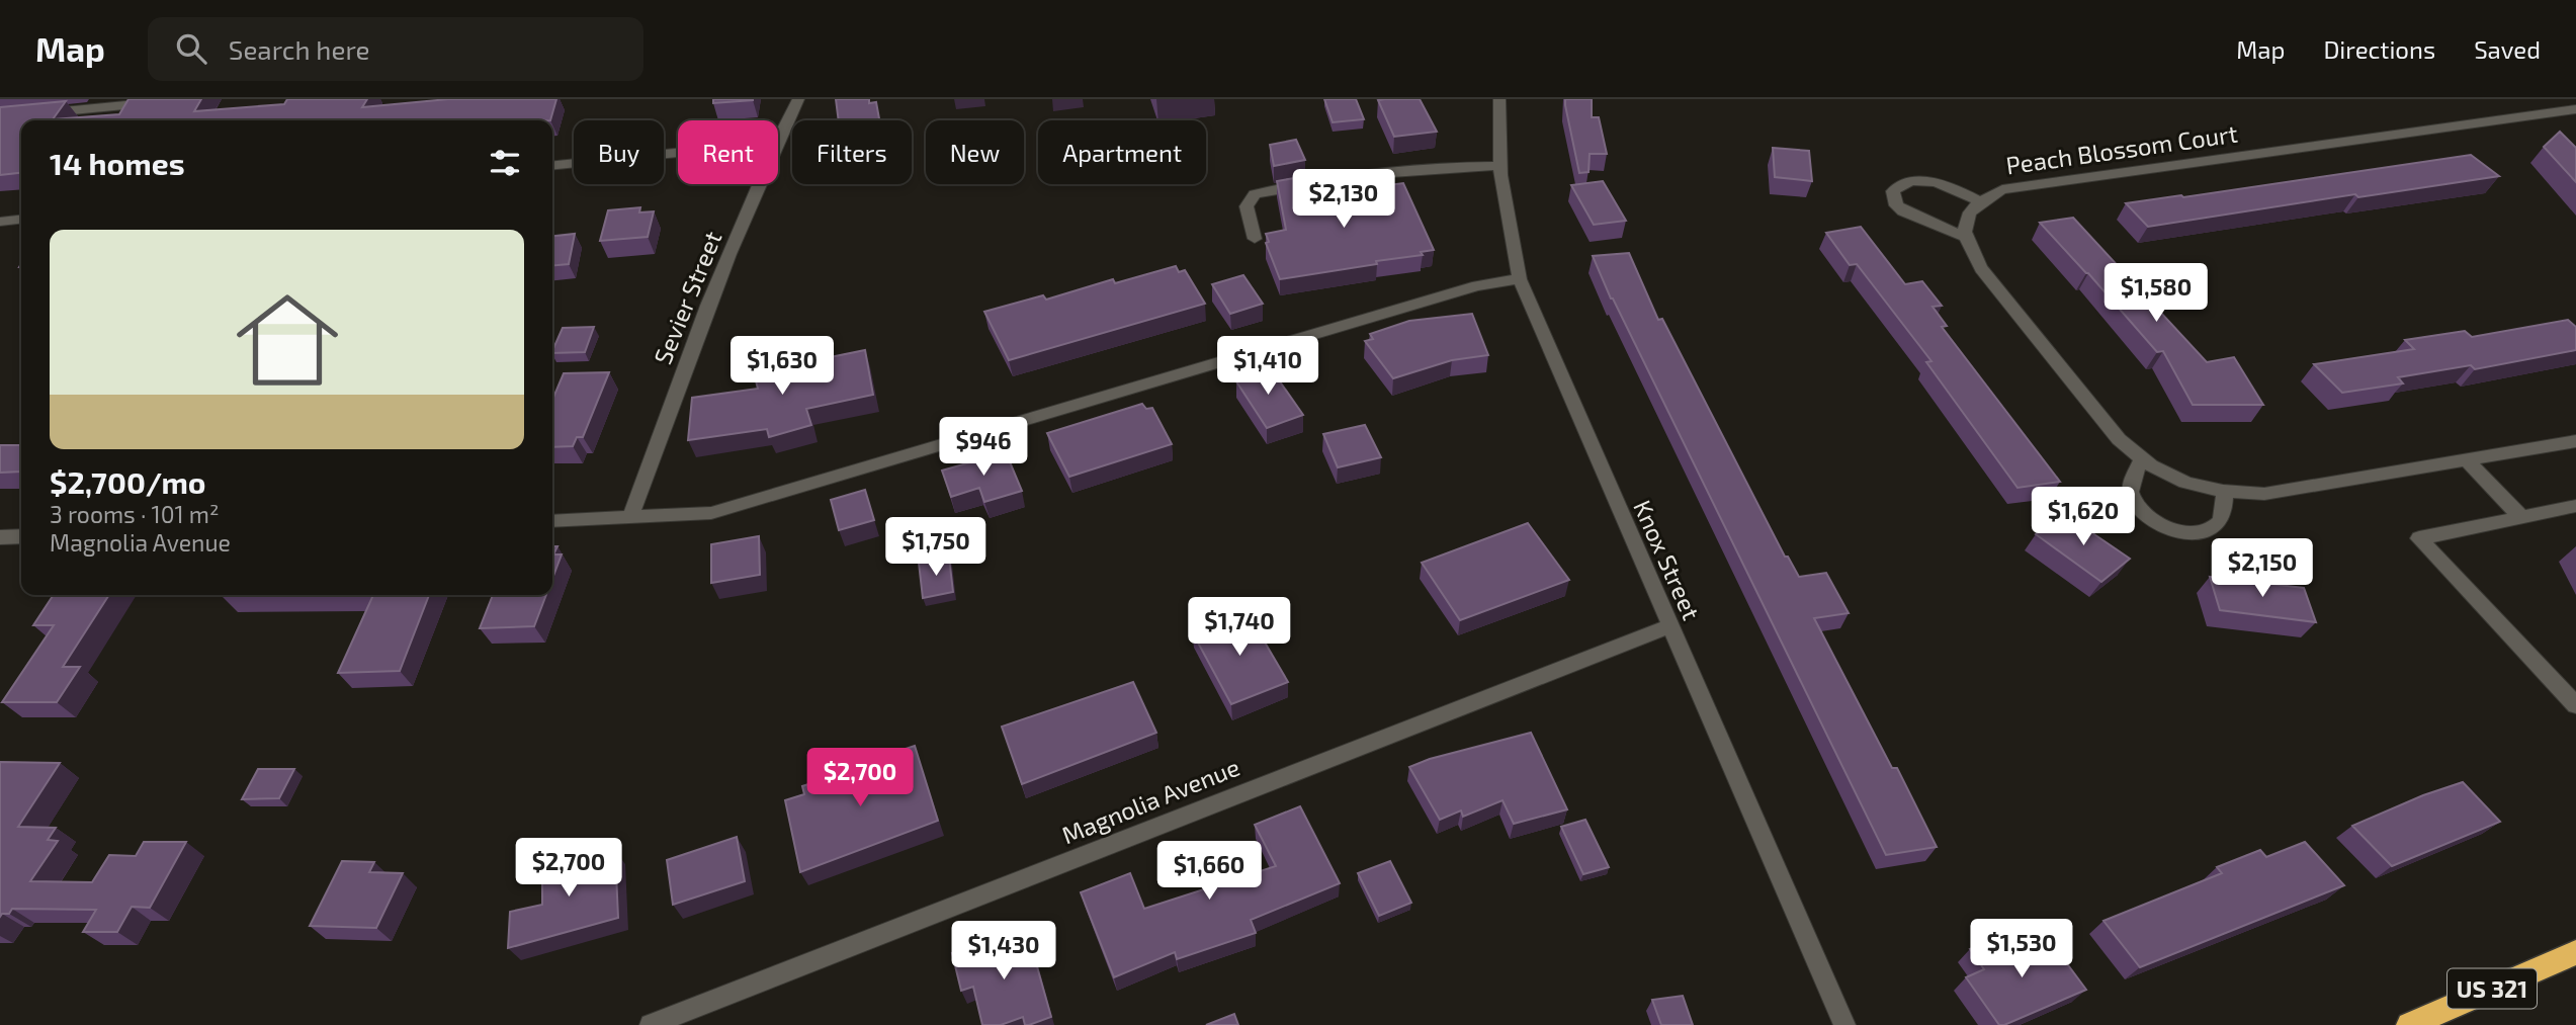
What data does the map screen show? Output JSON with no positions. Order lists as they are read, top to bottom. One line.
{"streets":{"highway":["US 321"],"street":["Peach Blossom Court","Sevier Street","Knox Street","Magnolia Avenue"]},"crossings":[["Knox Street","Magnolia Avenue"]],"page":{"header":"Map","search":"Search here","nav":["Map","Directions","Saved"],"chip":["Buy","Rent","Filters","New","Apartment"],"heading":"14 homes","price":["$2,130","$1,580","$1,630","$1,410","$946","$1,620","$1,750","$2,150","$1,740","$2,700","$2,700","$1,660","$1,530","$1,430"],"list":[{"name":"$2,700/mo","note":"3 rooms · 101 m² · Magnolia Avenue"}]}}
